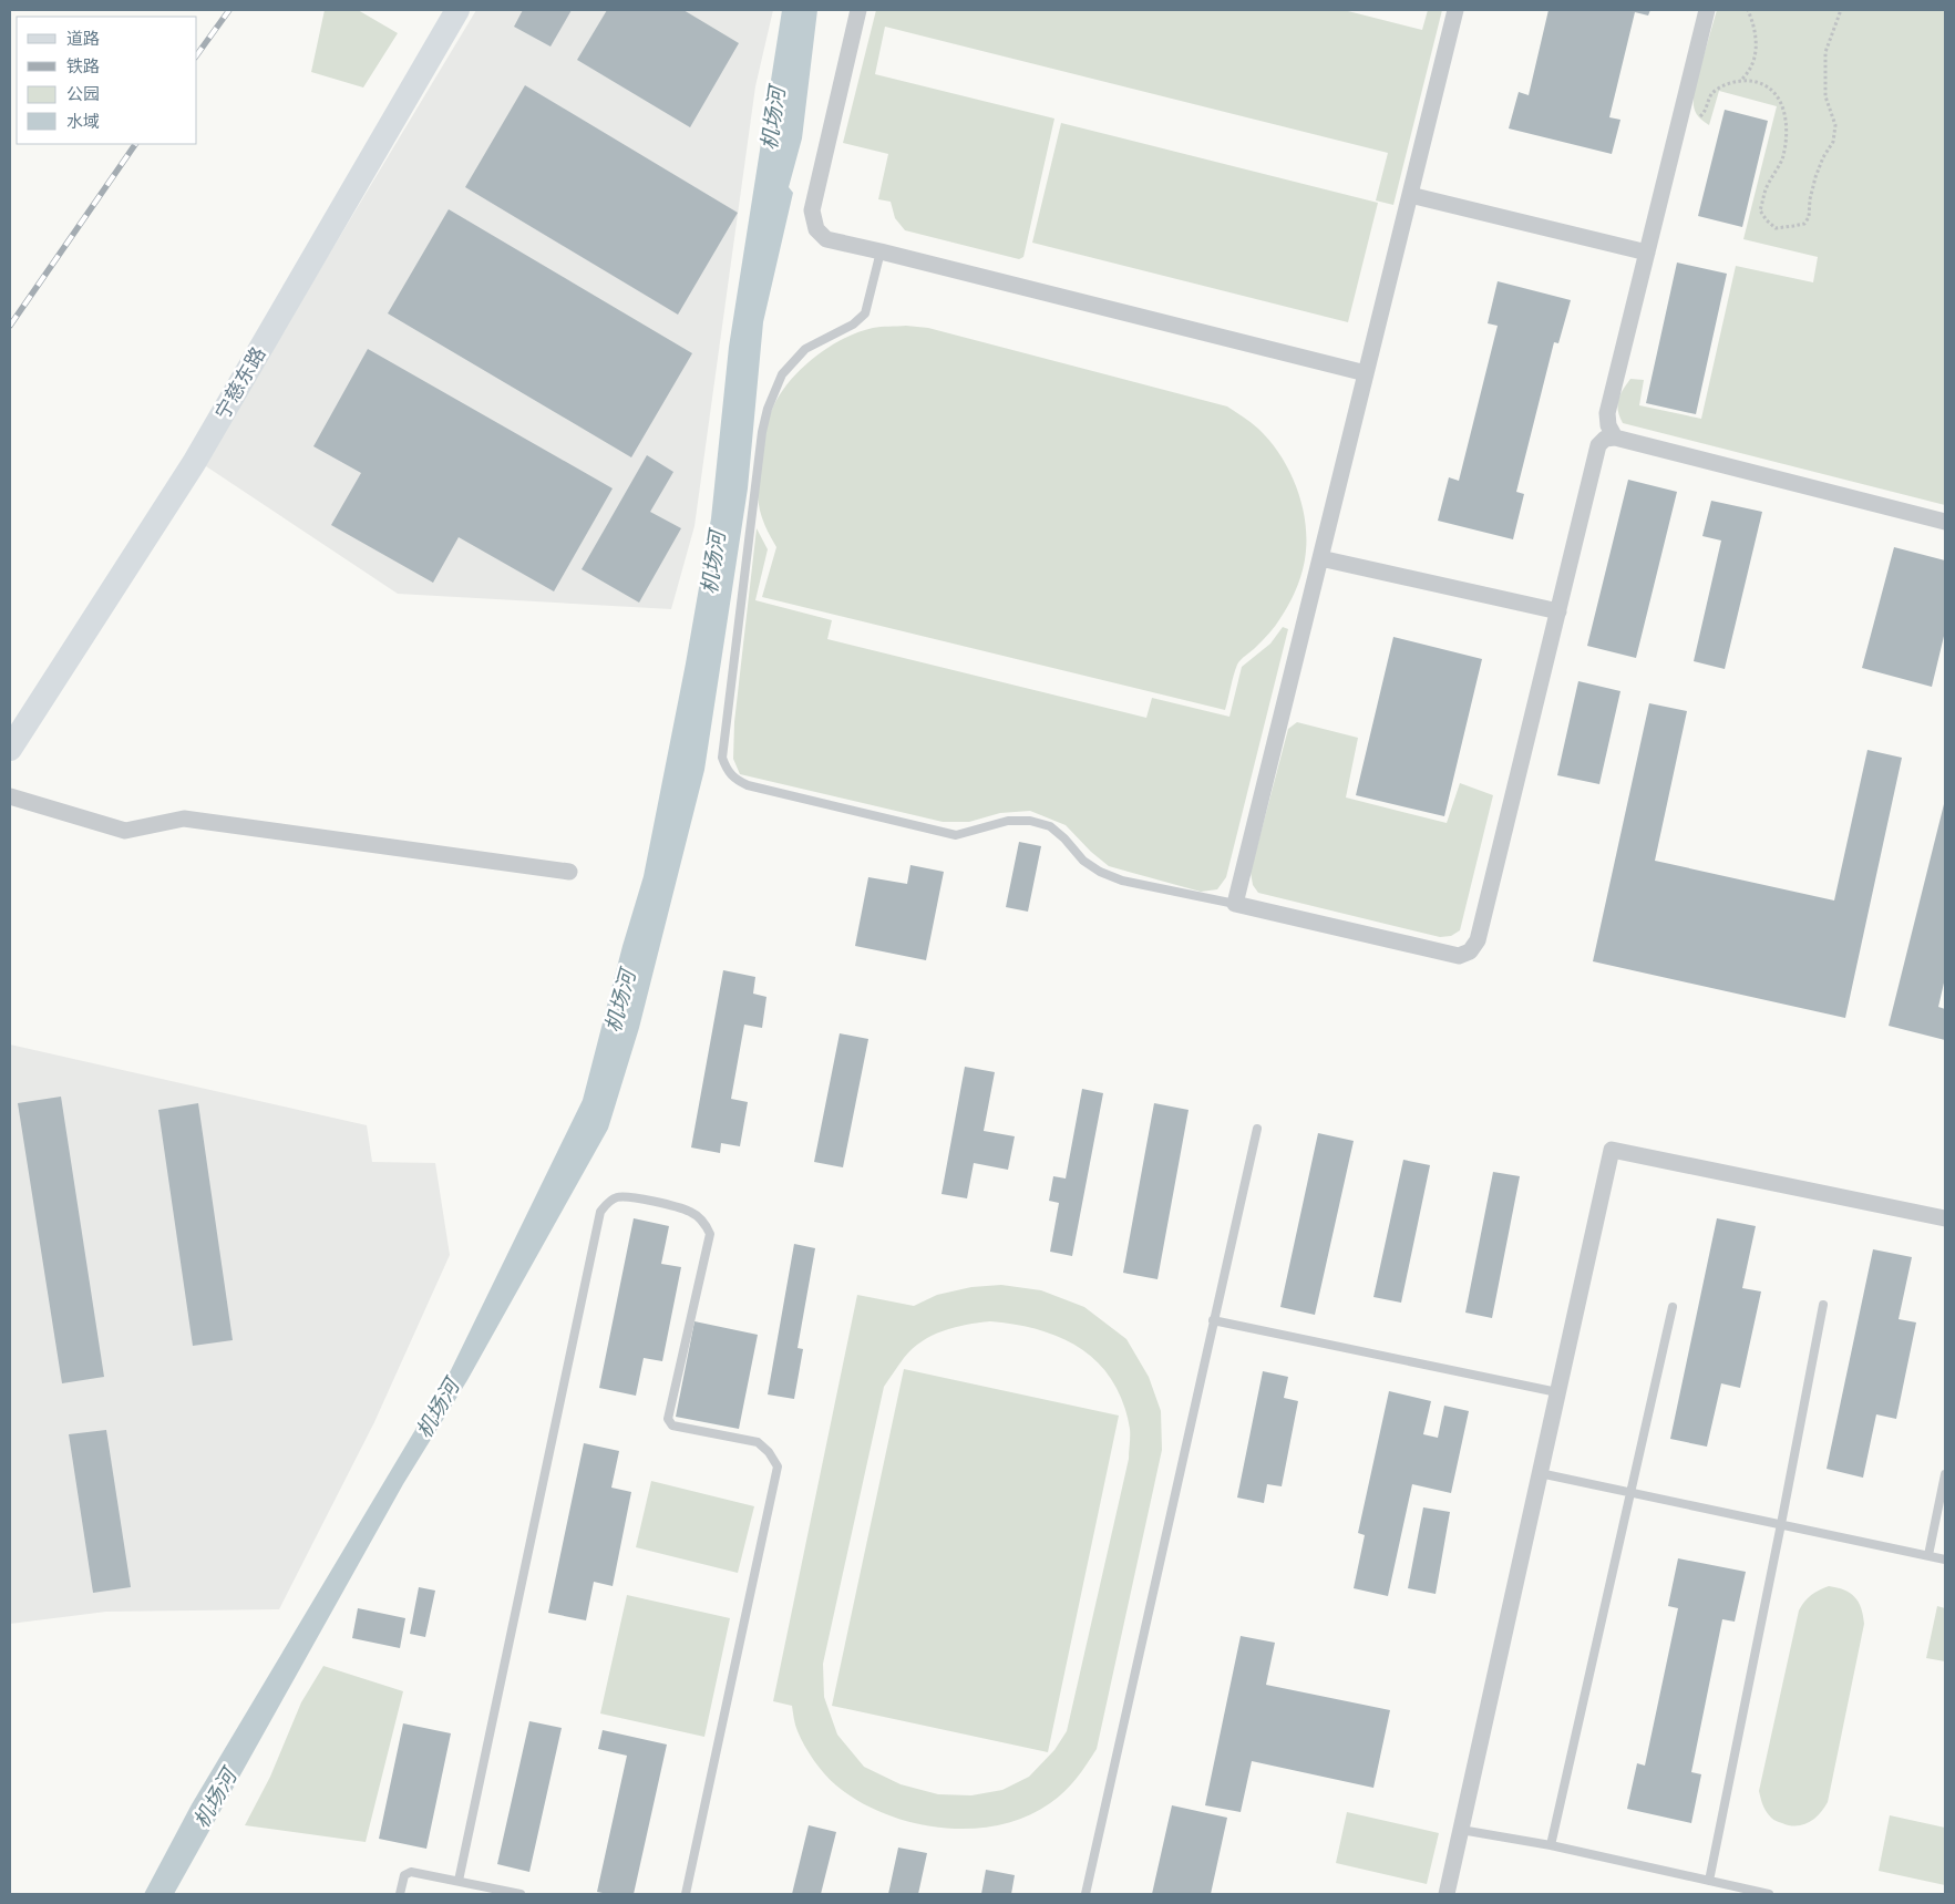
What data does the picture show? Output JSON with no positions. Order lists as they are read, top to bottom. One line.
{"streets":{"main road":["宁慈东路"]},"water":["机场河"],"legend":["道路","铁路","公园","水域"]}
